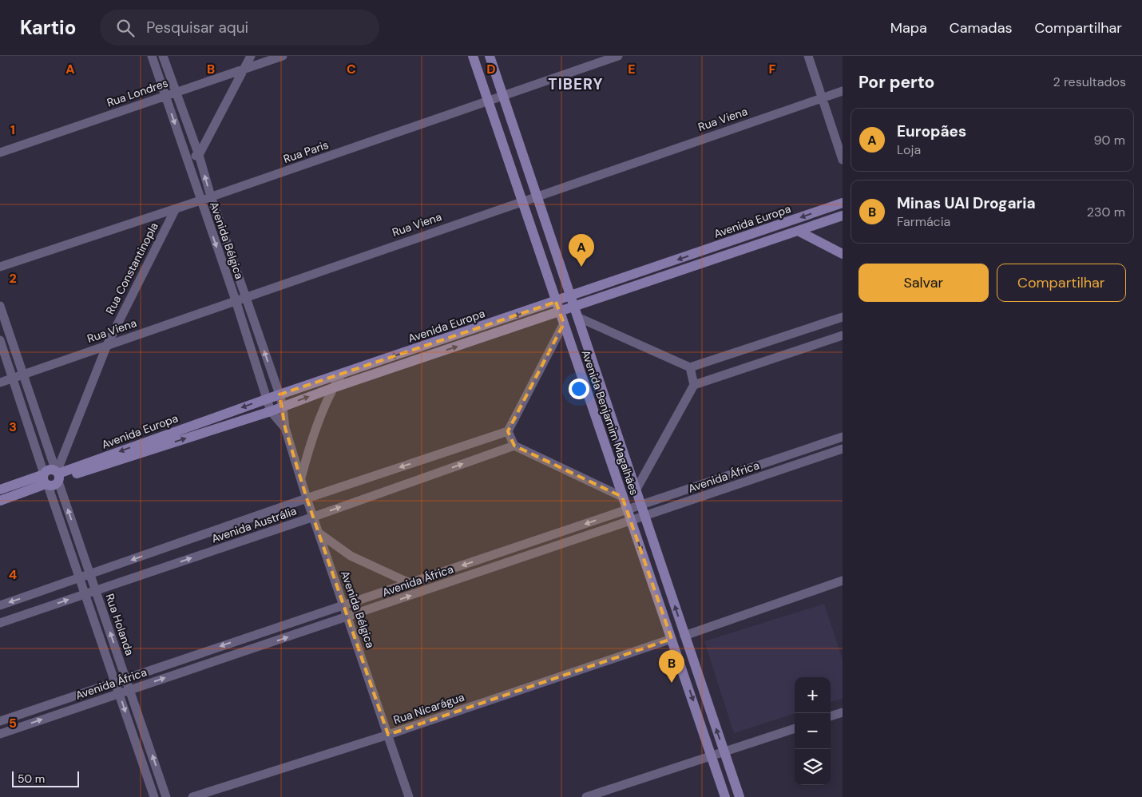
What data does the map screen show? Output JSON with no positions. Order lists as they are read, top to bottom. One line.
{"streets":{"main road":["Avenida Europa","Avenida Benjamim Magalhães"],"street":["Rua Londres","Rua Viena","Rua Paris","Avenida Bélgica","Rua Constantinopla","Avenida África","Avenida Austrália","Rua Holanda","Rua Nicarágua"]},"crossings":[["Rua Londres","Avenida Bélgica"],["Rua Viena","Avenida Bélgica"],["Rua Viena","Rua Constantinopla"],["Rua Viena","Avenida Benjamim Magalhães"],["Rua Viena","Rua Holanda"],["Rua Paris","Avenida Bélgica"],["Rua Paris","Rua Constantinopla"],["Rua Paris","Avenida Benjamim Magalhães"],["Avenida Europa","Avenida Bélgica"],["Avenida Europa","Rua Constantinopla"],["Avenida Europa","Avenida Benjamim Magalhães"],["Avenida Europa","Rua Holanda"],["Avenida Bélgica","Avenida África"],["Avenida Bélgica","Avenida Austrália"],["Avenida Bélgica","Rua Nicarágua"],["Rua Constantinopla","Rua Holanda"],["Avenida Benjamim Magalhães","Avenida África"],["Avenida Benjamim Magalhães","Rua Nicarágua"],["Avenida África","Rua Holanda"],["Avenida Austrália","Rua Holanda"]],"districts":["TIBERY"],"scale_bar":"50 m","page":{"header":"Kartio","search":"Pesquisar aqui","nav":["Mapa","Camadas","Compartilhar"],"heading":["Por perto","2 resultados"],"list":[{"mark":"A","name":"Europães","note":"Loja","value":"90 m"},{"mark":"B","name":"Minas UAI Drogaria","note":"Farmácia","value":"230 m"}],"pins":["A","B"],"buttons":["Salvar","Compartilhar"],"map_buttons":["+","−"],"scale":"50 m"},"grid":{"columns":["A","B","C","D","E","F"],"rows":["1","2","3","4","5"]}}
